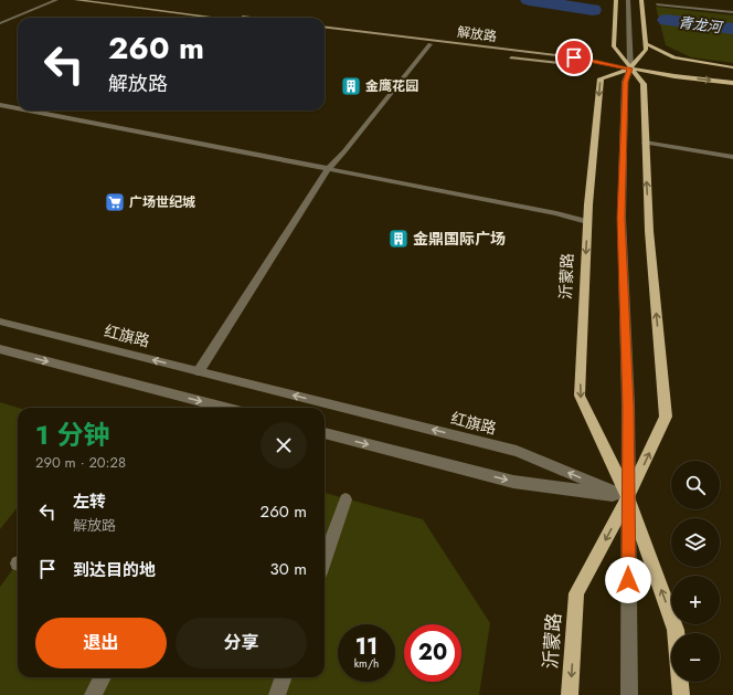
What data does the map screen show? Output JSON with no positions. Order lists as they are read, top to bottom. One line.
{"streets":{"main road":["解放路","沂蒙路"],"street":["红旗路"]},"crossings":[["解放路","沂蒙路"],["沂蒙路","红旗路"]],"water":["青龙河"],"places":{"building":["金鹰花园","金鼎国际广场"],"supermarket":["广场世纪城"]},"page":{"turn":["260 m","解放路"],"heading":["1 分钟","290 m · 20:28"],"map_buttons":["+","−"],"list":[{"name":"左转","note":"解放路","value":"260 m"},{"name":"到达目的地","value":"30 m"}],"buttons":["退出","分享"],"speed":"11 km/h","limit":"20"}}
